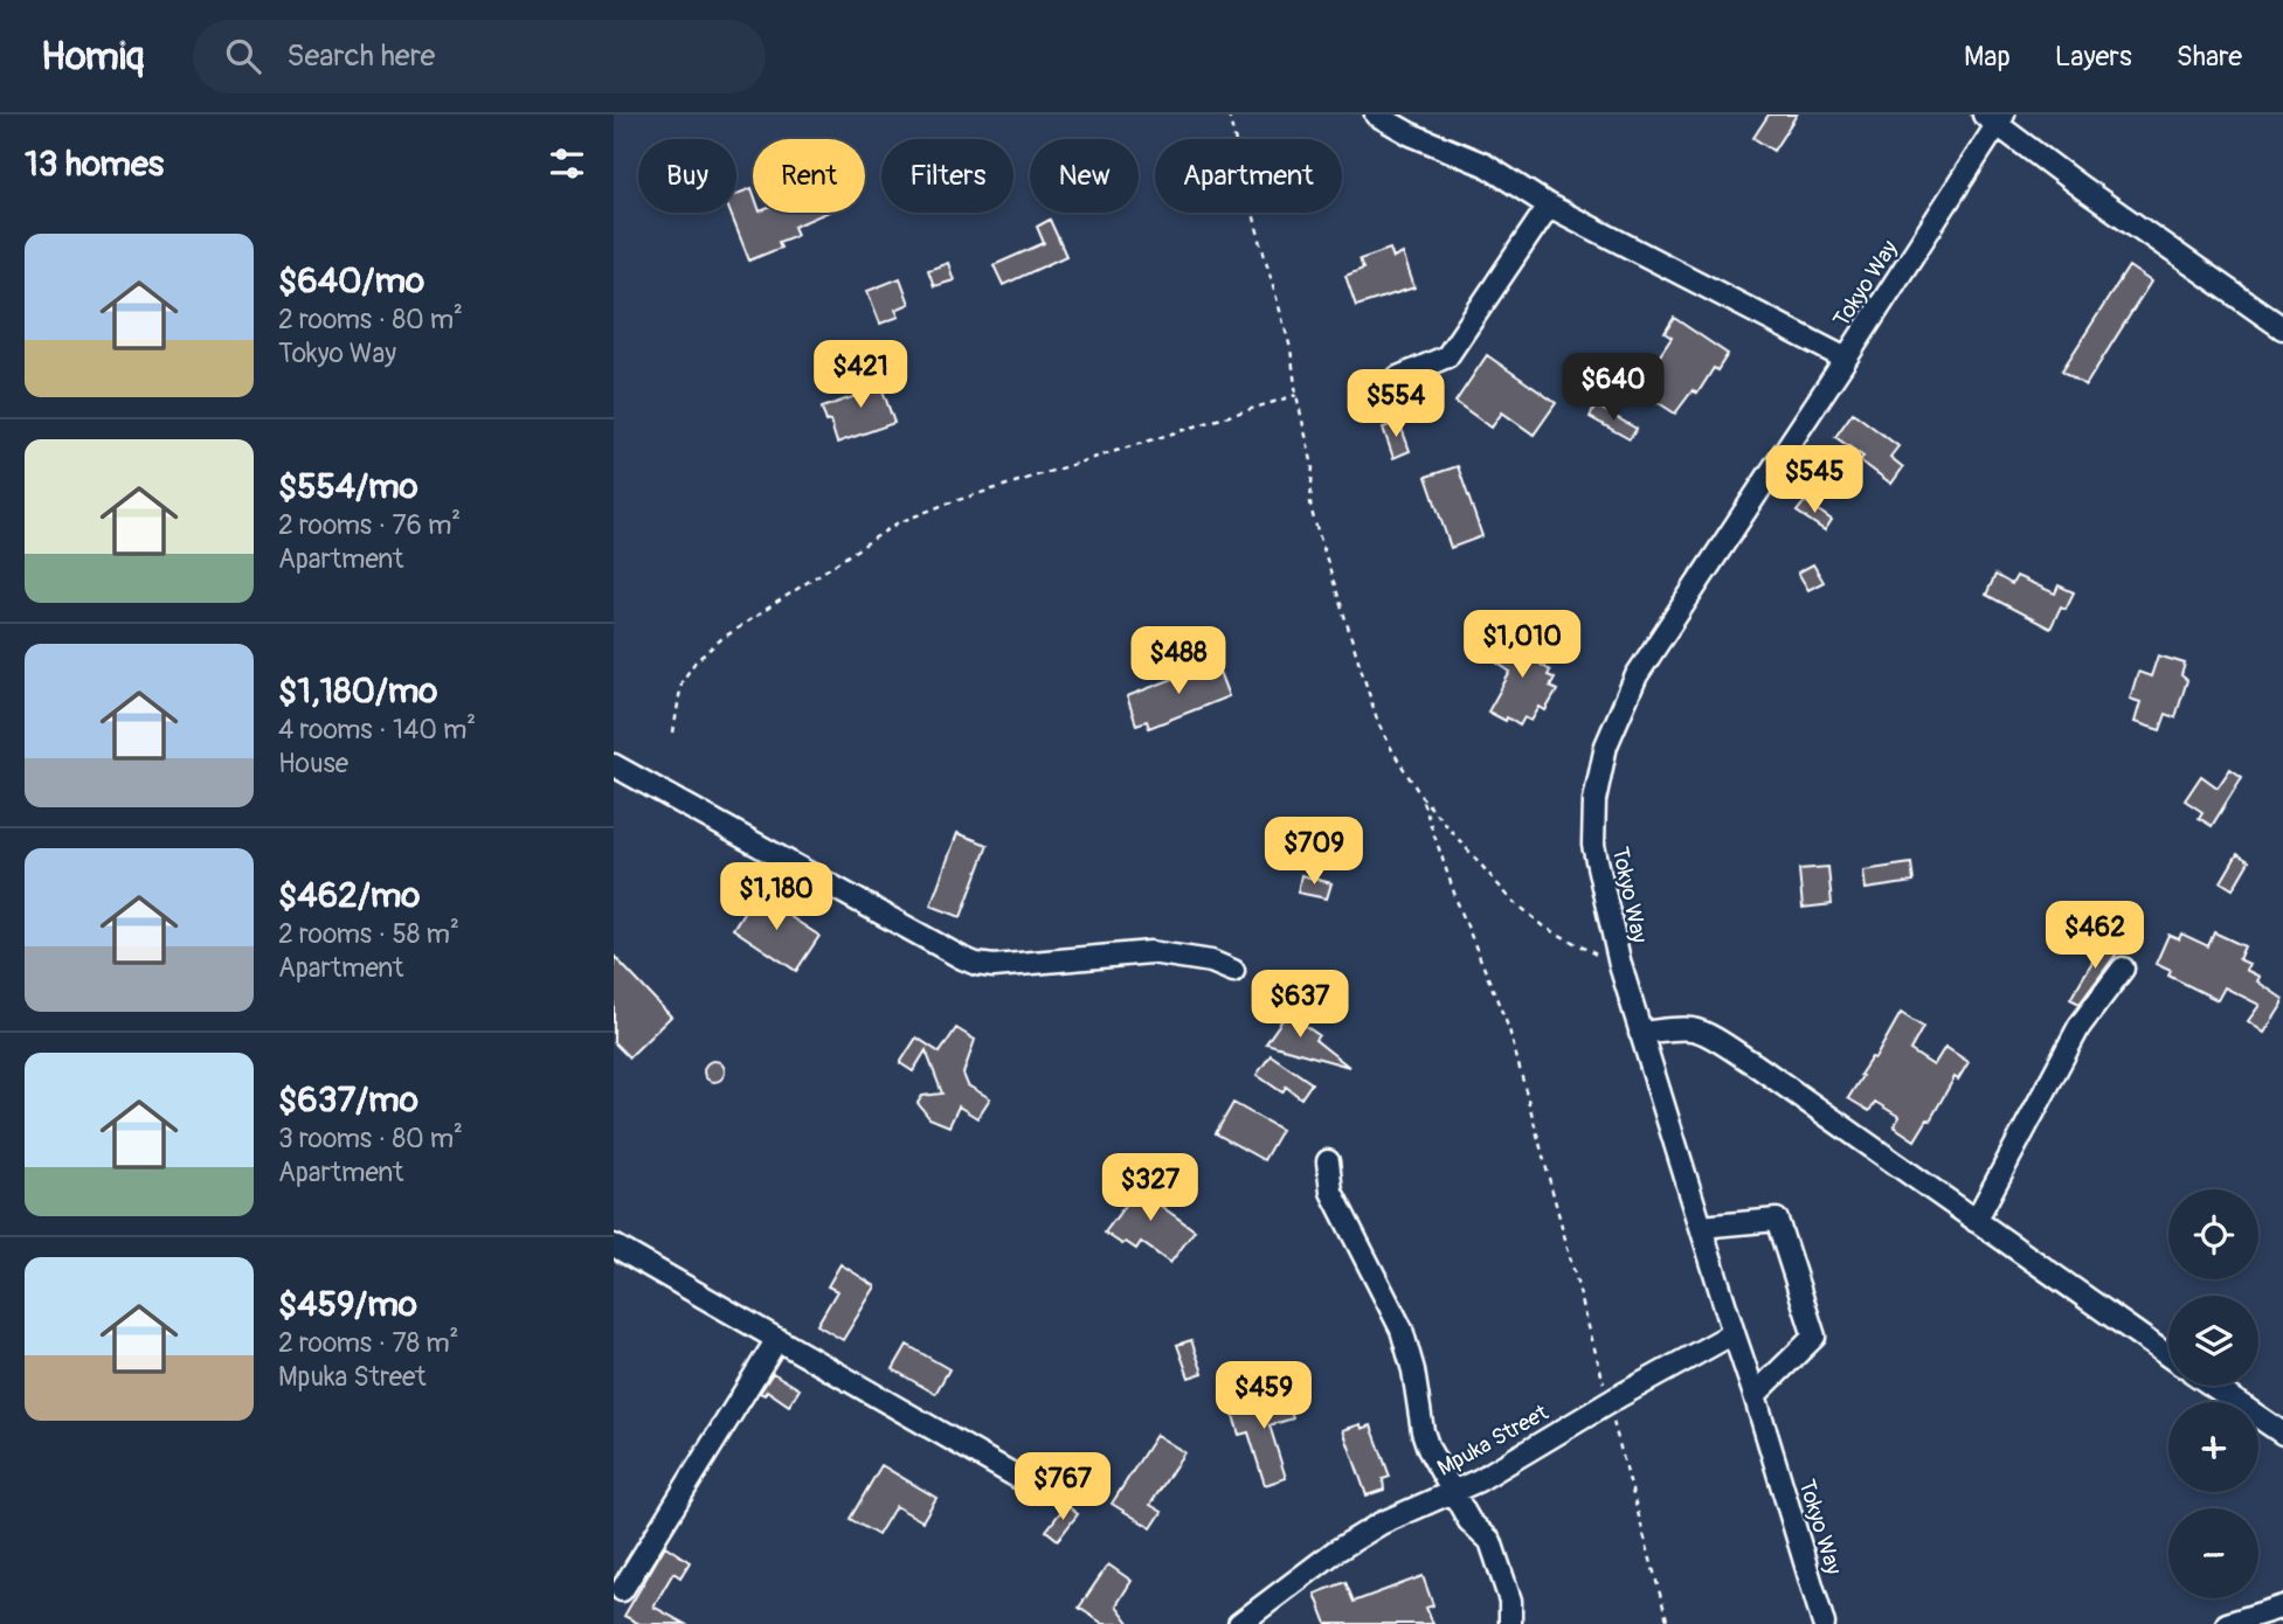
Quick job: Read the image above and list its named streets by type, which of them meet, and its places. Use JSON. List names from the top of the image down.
{
  "streets": {
    "street": ["Tokyo Way", "Mpuka Street"]
  },
  "crossings": [
    ["Tokyo Way", "Mpuka Street"]
  ],
  "page": {
    "header": "Homiq",
    "search": "Search here",
    "nav": ["Map", "Layers", "Share"],
    "heading": "13 homes",
    "chip": [
      "Buy",
      "Rent",
      "Filters",
      "New",
      "Apartment"
    ],
    "list": [
      {
        "name": "$640/mo",
        "note": "2 rooms · 80 m² · Tokyo Way"
      },
      {
        "name": "$554/mo",
        "note": "2 rooms · 76 m² · Apartment"
      },
      {
        "name": "$1,180/mo",
        "note": "4 rooms · 140 m² · House"
      },
      {
        "name": "$462/mo",
        "note": "2 rooms · 58 m² · Apartment"
      },
      {
        "name": "$637/mo",
        "note": "3 rooms · 80 m² · Apartment"
      },
      {
        "name": "$459/mo",
        "note": "2 rooms · 78 m² · Mpuka Street"
      }
    ],
    "price": [
      "$421",
      "$640",
      "$554",
      "$545",
      "$1,010",
      "$488",
      "$709",
      "$1,180",
      "$462",
      "$637",
      "$327",
      "$459",
      "$767"
    ],
    "map_buttons": ["+", "−"]
  }
}
